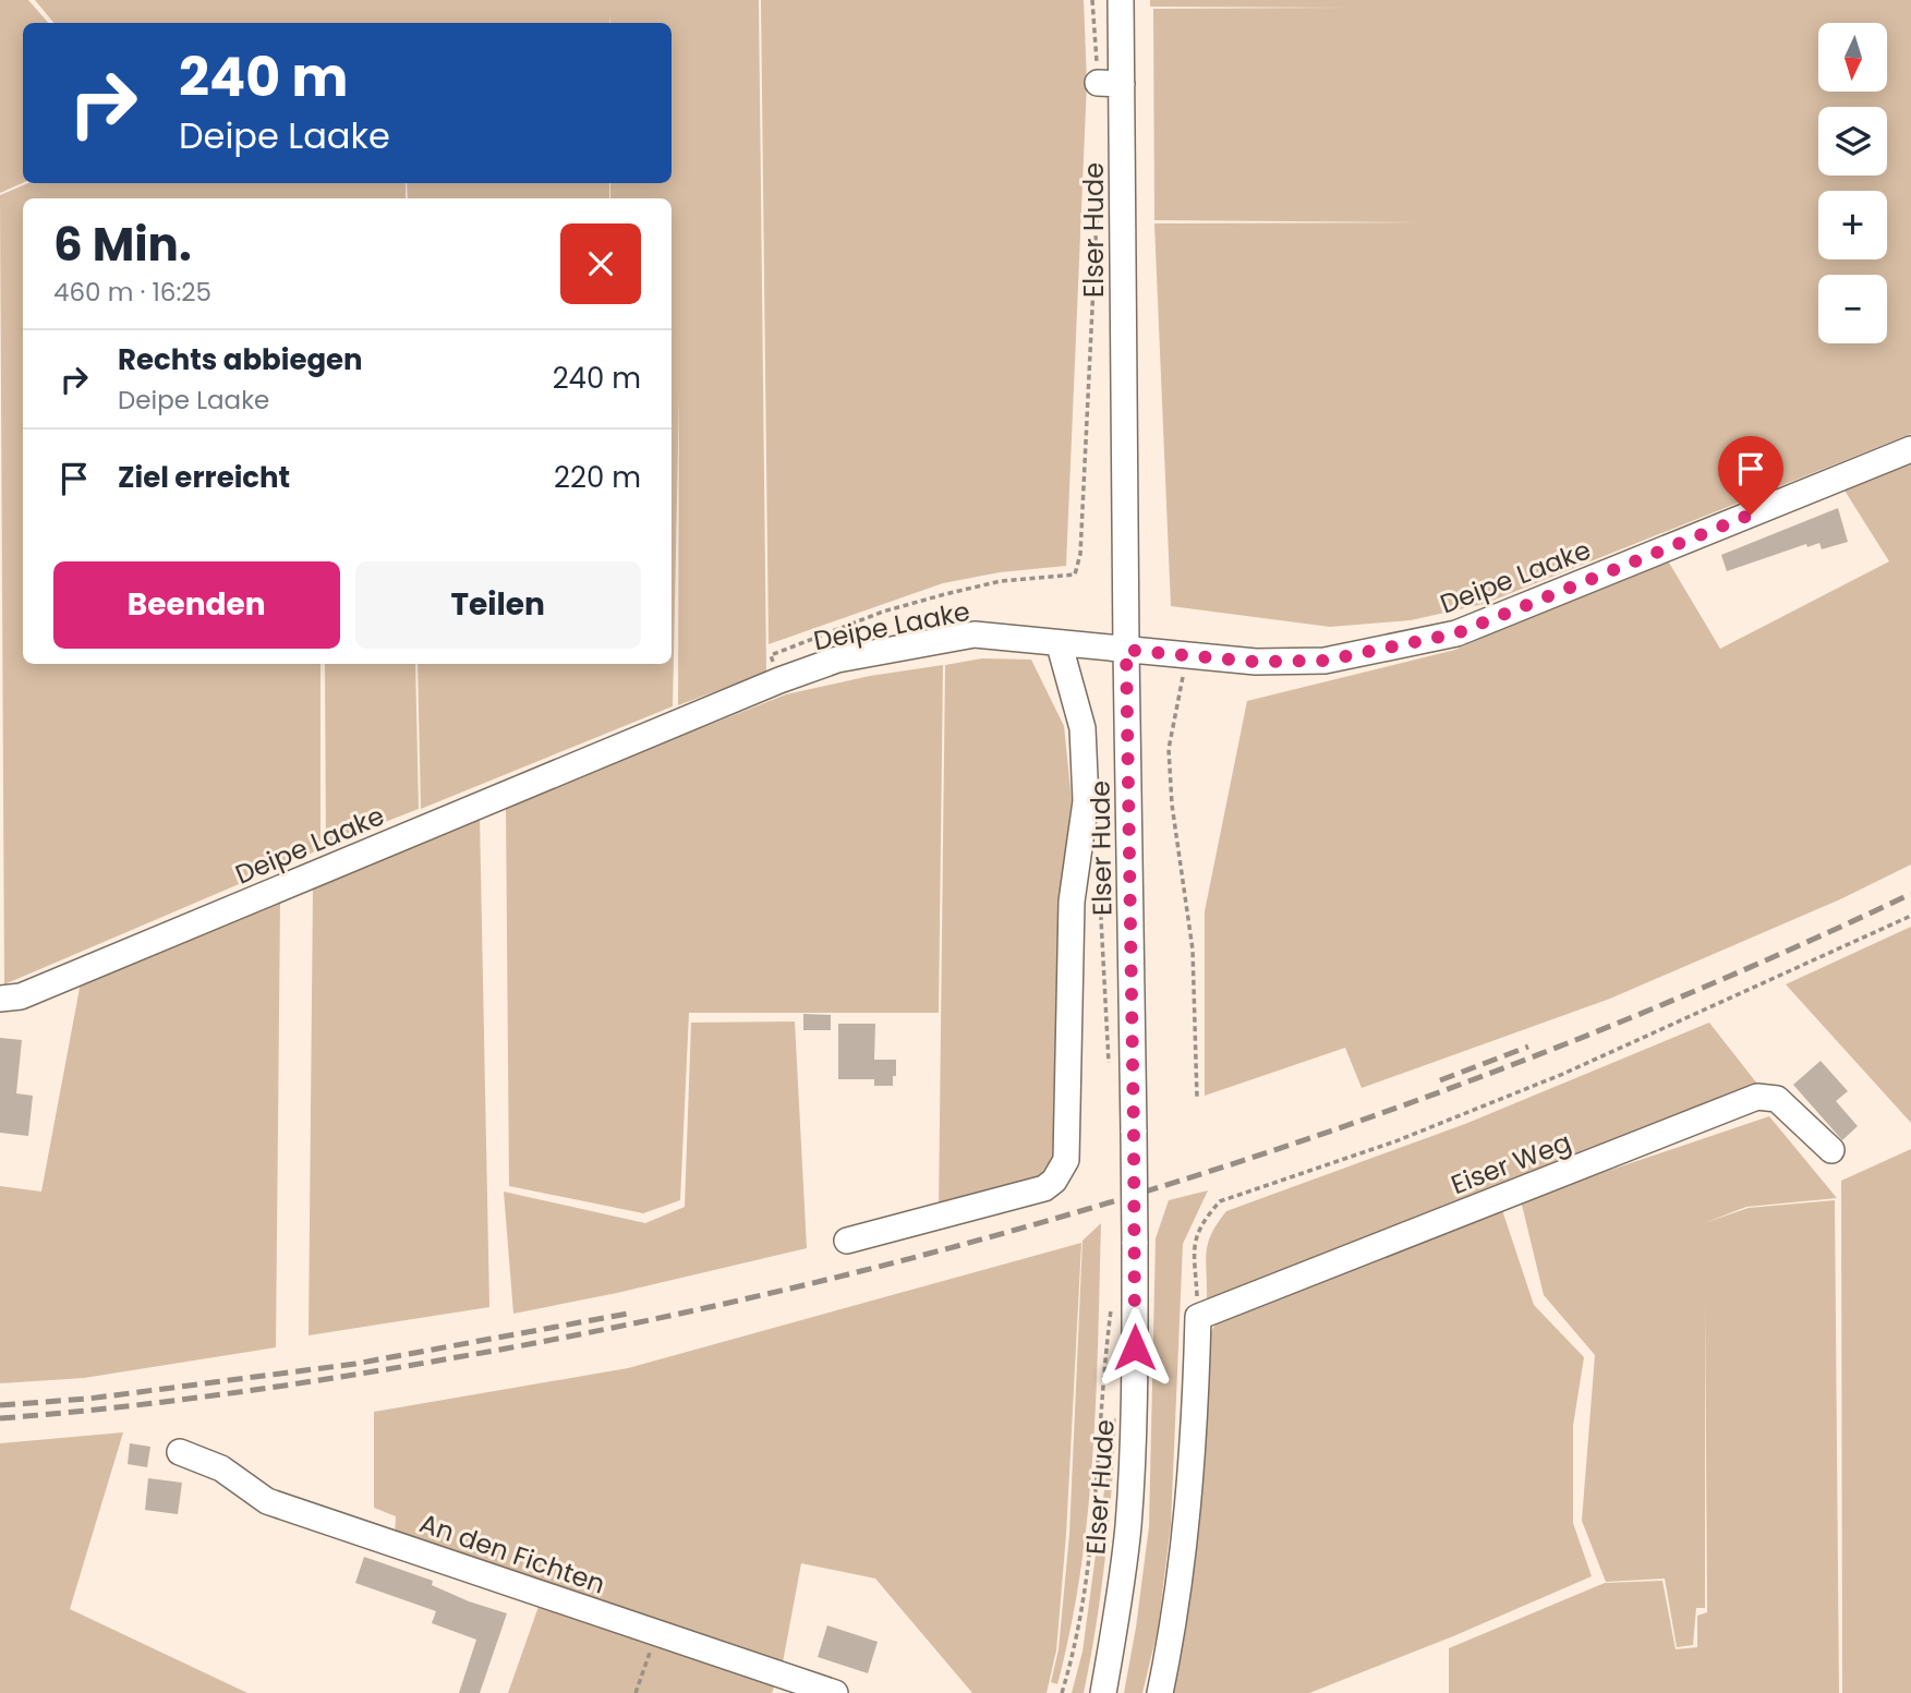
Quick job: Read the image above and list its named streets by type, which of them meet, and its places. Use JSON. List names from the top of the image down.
{
  "streets": {
    "street": [
      "Elser Hude",
      "Deipe Laake",
      "Eiser Weg",
      "An den Fichten"
    ]
  },
  "crossings": [
    ["Elser Hude", "Deipe Laake"]
  ],
  "north": "bottom",
  "page": {
    "map_buttons": ["+", "−"],
    "turn": ["240 m", "Deipe Laake"],
    "heading": ["6 Min.", "460 m · 16:25"],
    "list": [
      {
        "name": "Rechts abbiegen",
        "note": "Deipe Laake",
        "value": "240 m"
      },
      {
        "name": "Ziel erreicht",
        "value": "220 m"
      }
    ],
    "buttons": ["Beenden", "Teilen"]
  }
}
